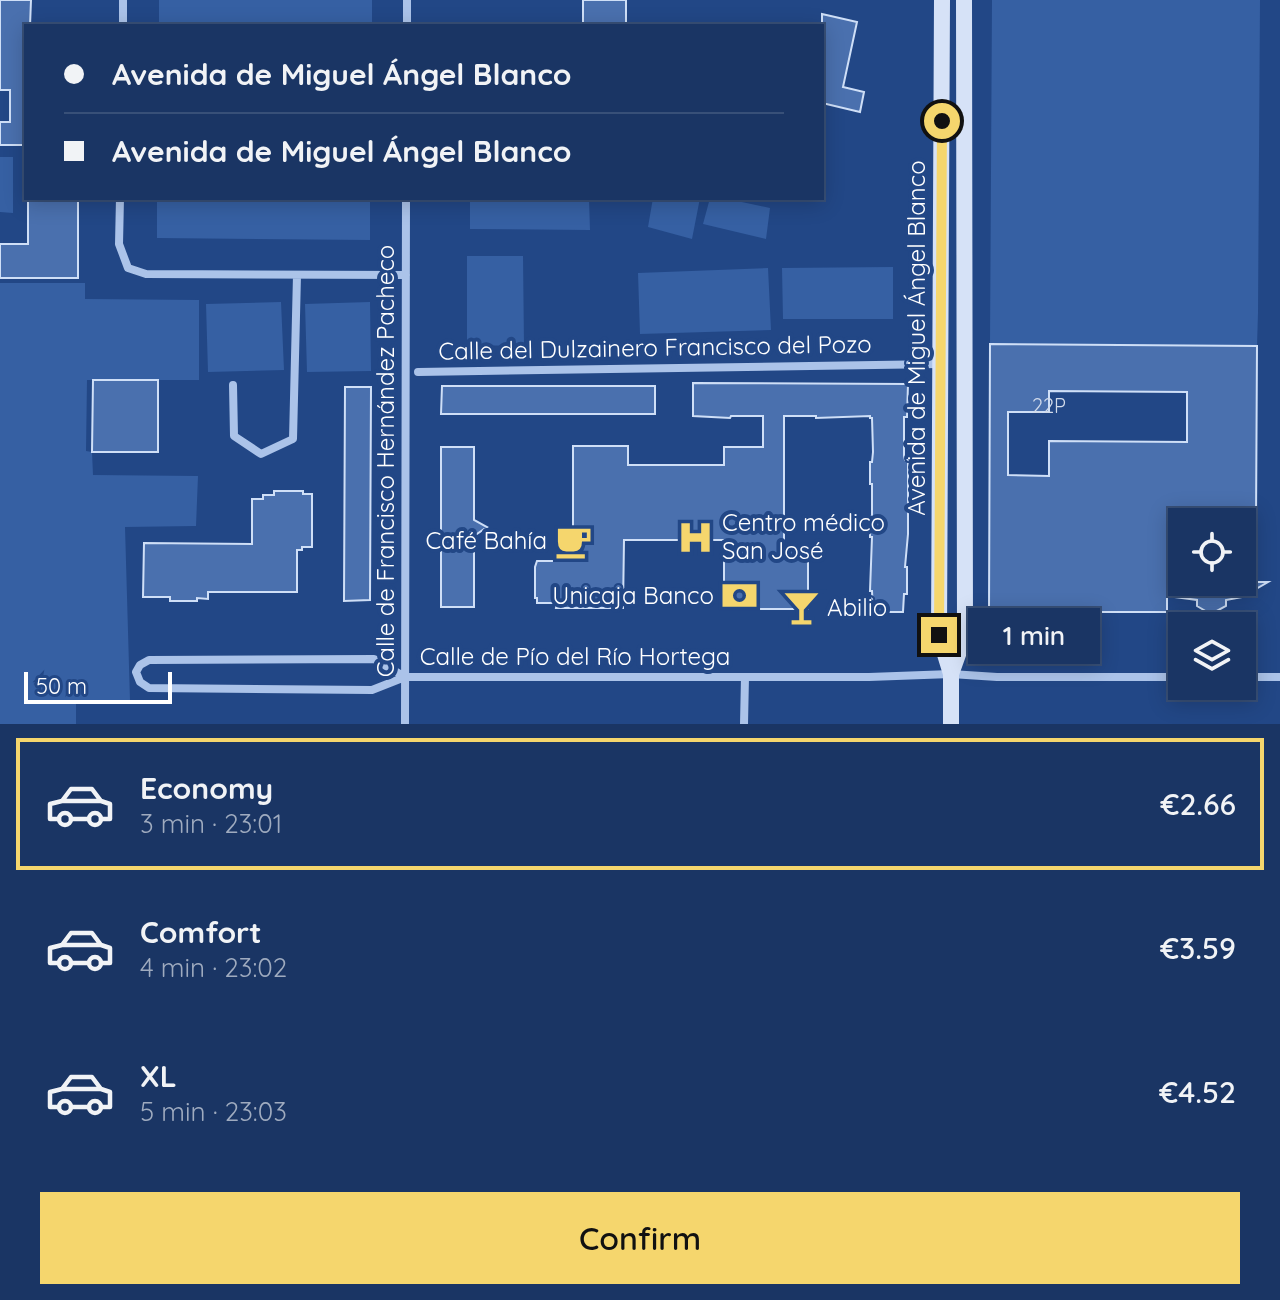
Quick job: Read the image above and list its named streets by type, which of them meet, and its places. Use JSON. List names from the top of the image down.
{
  "streets": {
    "street": [
      "Avenida de Miguel Ángel Blanco",
      "Calle del Dulzainero Francisco del Pozo",
      "Calle de Francisco Hernández Pacheco",
      "Calle de Pío del Río Hortega"
    ]
  },
  "crossings": [
    ["Avenida de Miguel Ángel Blanco", "Calle del Dulzainero Francisco del Pozo"],
    ["Avenida de Miguel Ángel Blanco", "Calle de Pío del Río Hortega"],
    ["Calle de Francisco Hernández Pacheco", "Calle de Pío del Río Hortega"]
  ],
  "places": {
    "hospital": ["Centro médico San José"],
    "cafe": ["Café Bahía"],
    "bank": ["Unicaja Banco"],
    "bar": ["Abilio"]
  },
  "house_numbers": ["22P"],
  "scale_bar": "50 m",
  "page": {
    "banner": ["Avenida de Miguel Ángel Blanco", "Avenida de Miguel Ángel Blanco"],
    "bubble": "1 min",
    "scale": "50 m",
    "list": [
      {
        "name": "Economy",
        "note": "3 min · 23:01",
        "value": "€2.66"
      },
      {
        "name": "Comfort",
        "note": "4 min · 23:02",
        "value": "€3.59"
      },
      {
        "name": "XL",
        "note": "5 min · 23:03",
        "value": "€4.52"
      }
    ],
    "buttons": "Confirm"
  }
}
